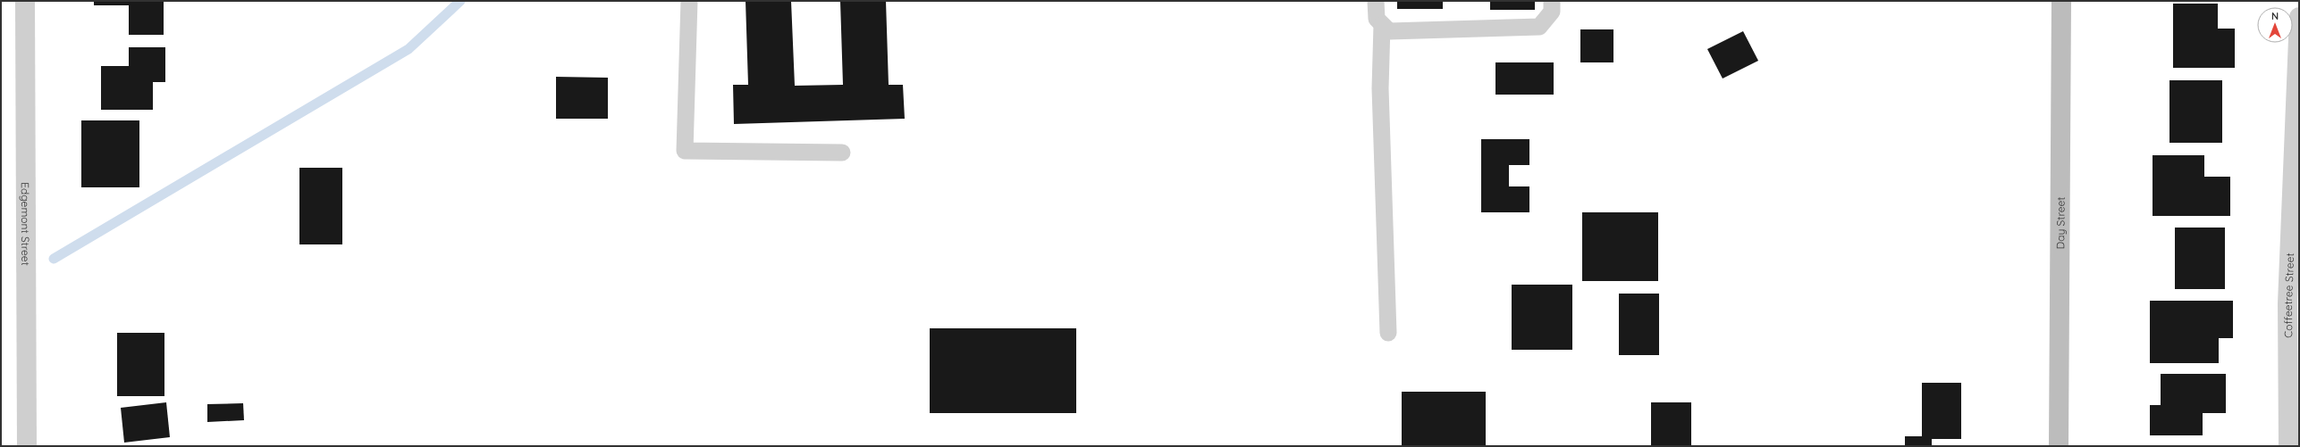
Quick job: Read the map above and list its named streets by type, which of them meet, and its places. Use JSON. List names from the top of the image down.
{
  "streets": {
    "main road": ["Day Street"],
    "street": ["Edgemont Street", "Coffeetree Street"]
  },
  "north": "top"
}
